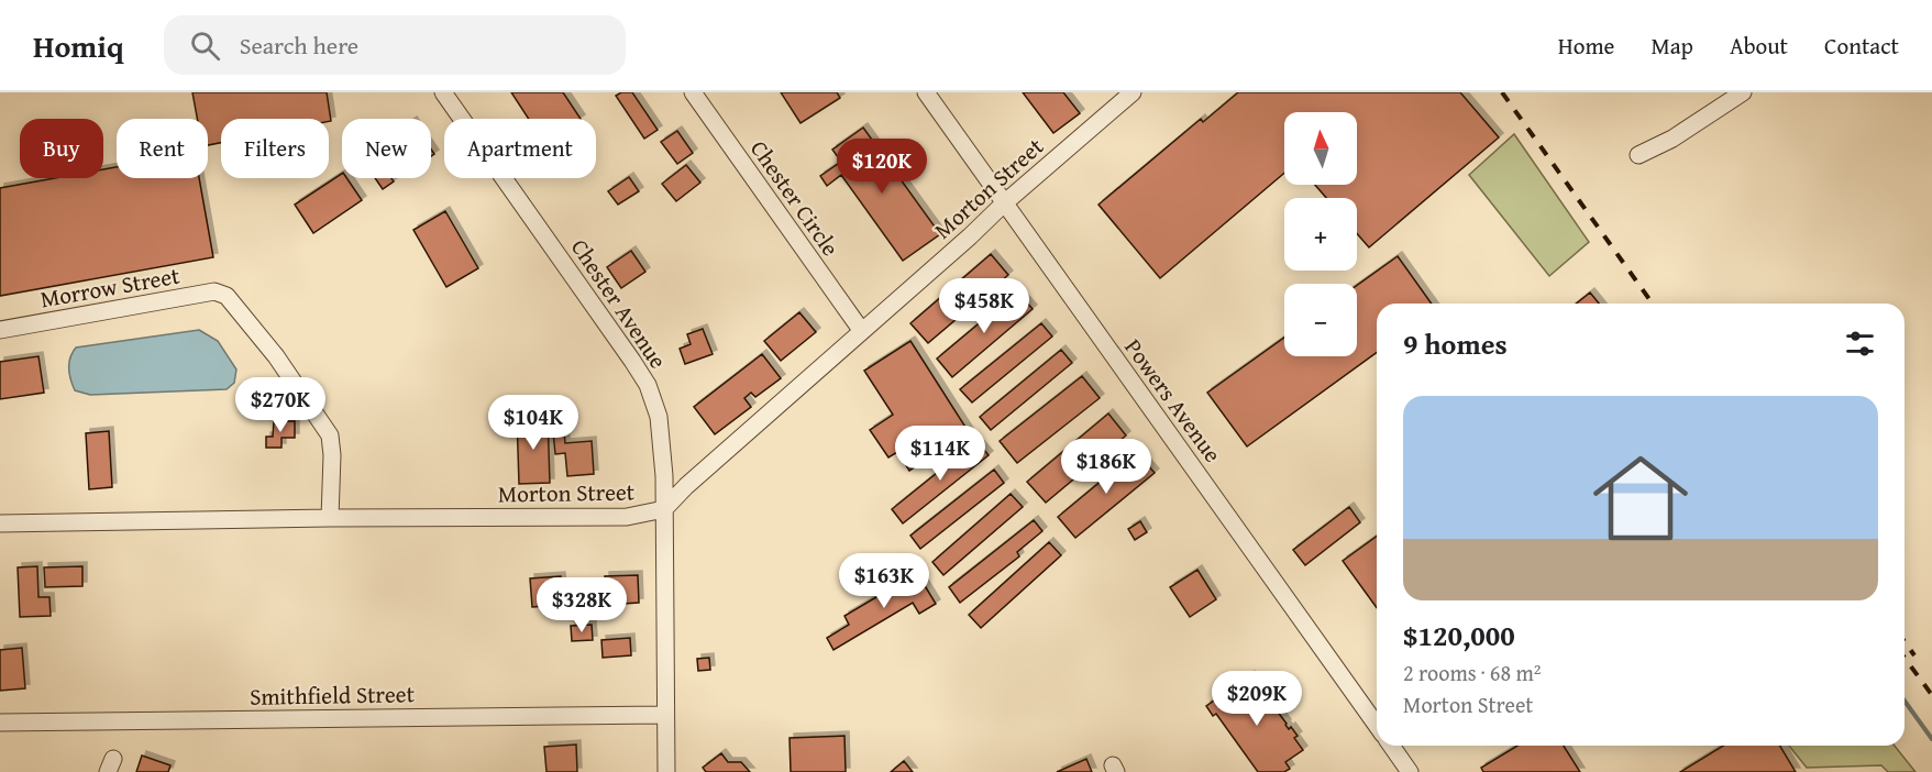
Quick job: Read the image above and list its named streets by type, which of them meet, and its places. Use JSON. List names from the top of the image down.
{
  "streets": {
    "street": [
      "Morton Street",
      "Chester Circle",
      "Morrow Street",
      "Chester Avenue",
      "Powers Avenue",
      "Smithfield Street"
    ]
  },
  "crossings": [
    ["Morton Street", "Chester Circle"],
    ["Morton Street", "Morrow Street"],
    ["Morton Street", "Chester Avenue"],
    ["Morton Street", "Powers Avenue"],
    ["Chester Avenue", "Smithfield Street"]
  ],
  "north": "top",
  "page": {
    "header": "Homiq",
    "search": "Search here",
    "nav": [
      "Home",
      "Map",
      "About",
      "Contact"
    ],
    "map_buttons": ["+", "−"],
    "chip": [
      "Buy",
      "Rent",
      "Filters",
      "New",
      "Apartment"
    ],
    "price": [
      "$120K",
      "$458K",
      "$270K",
      "$104K",
      "$114K",
      "$186K",
      "$163K",
      "$328K",
      "$209K"
    ],
    "heading": "9 homes",
    "list": [
      {
        "name": "$120,000",
        "note": "2 rooms · 68 m² · Morton Street"
      }
    ]
  }
}
